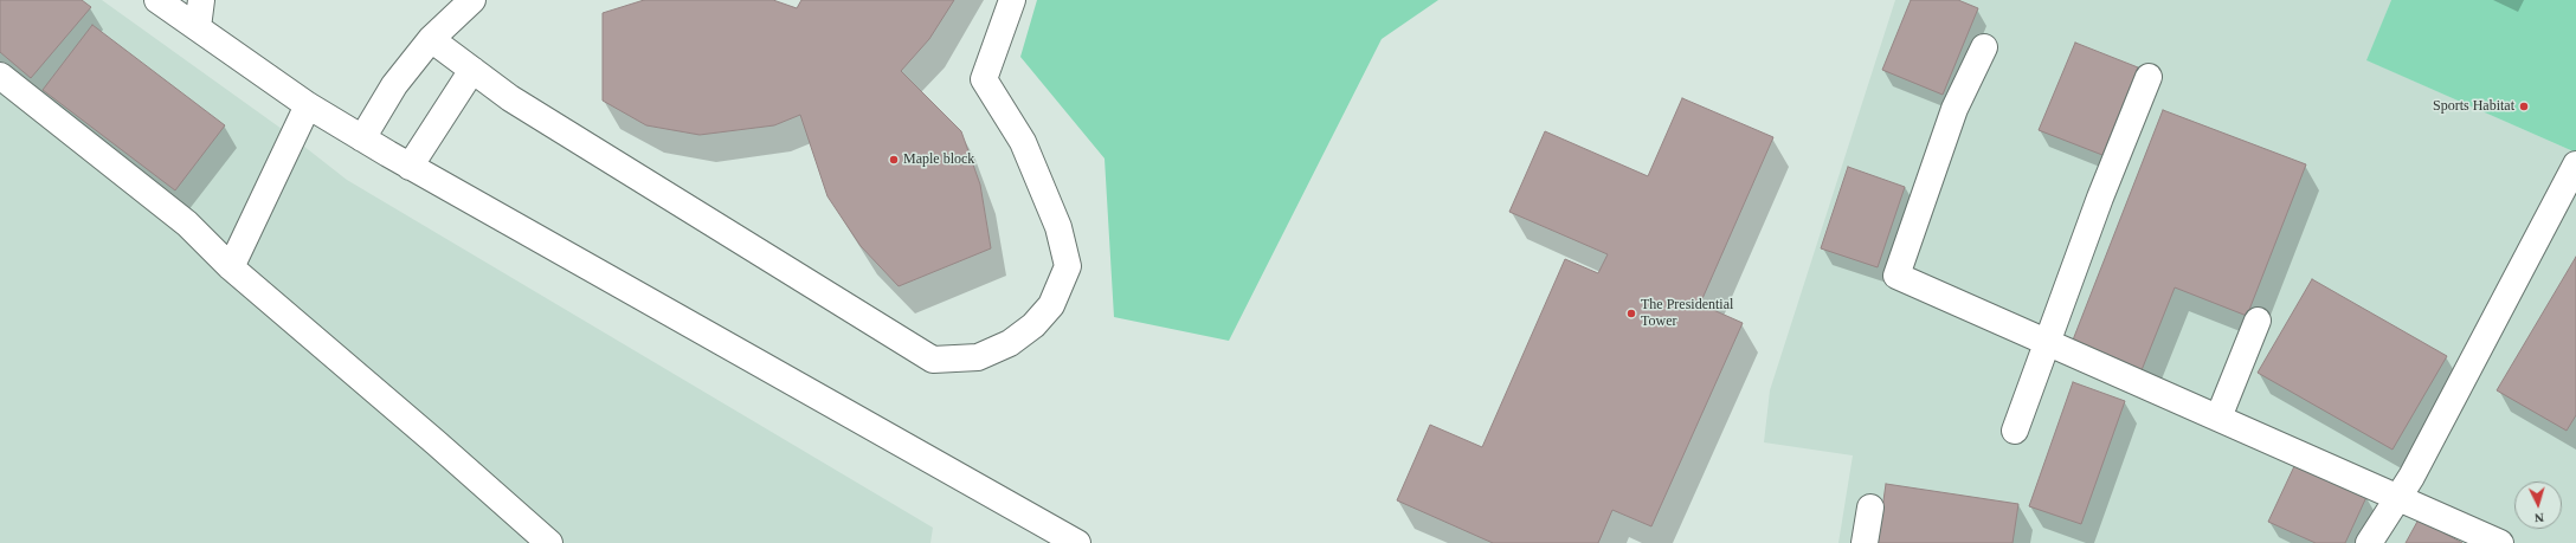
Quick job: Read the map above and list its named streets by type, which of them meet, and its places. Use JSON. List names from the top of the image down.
{
  "places": ["Sports Habitat", "Maple block", "The Presidential Tower"],
  "north": "bottom"
}
